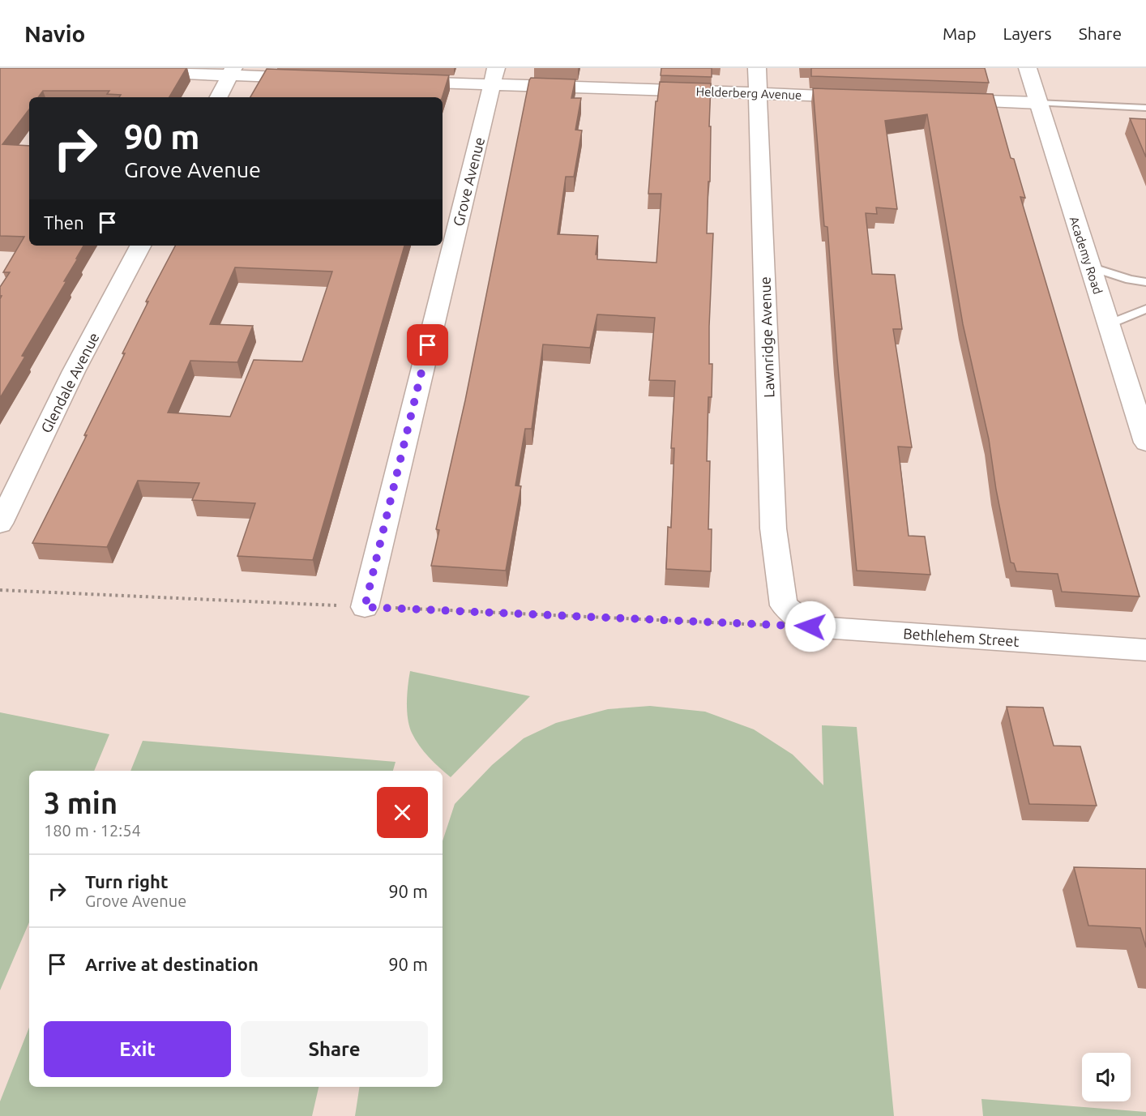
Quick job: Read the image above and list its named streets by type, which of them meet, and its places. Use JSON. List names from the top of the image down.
{
  "streets": {
    "street": [
      "Helderberg Avenue",
      "Grove Avenue",
      "Academy Road",
      "Lawnridge Avenue",
      "Glendale Avenue",
      "Bethlehem Street"
    ]
  },
  "crossings": [
    ["Helderberg Avenue", "Grove Avenue"],
    ["Helderberg Avenue", "Lawnridge Avenue"],
    ["Lawnridge Avenue", "Bethlehem Street"]
  ],
  "page": {
    "header": "Navio",
    "nav": ["Map", "Layers", "Share"],
    "turn": ["90 m", "Grove Avenue"],
    "then": "Then",
    "heading": ["3 min", "180 m · 12:54"],
    "list": [
      {
        "name": "Turn right",
        "note": "Grove Avenue",
        "value": "90 m"
      },
      {
        "name": "Arrive at destination",
        "value": "90 m"
      }
    ],
    "buttons": ["Exit", "Share"]
  }
}
